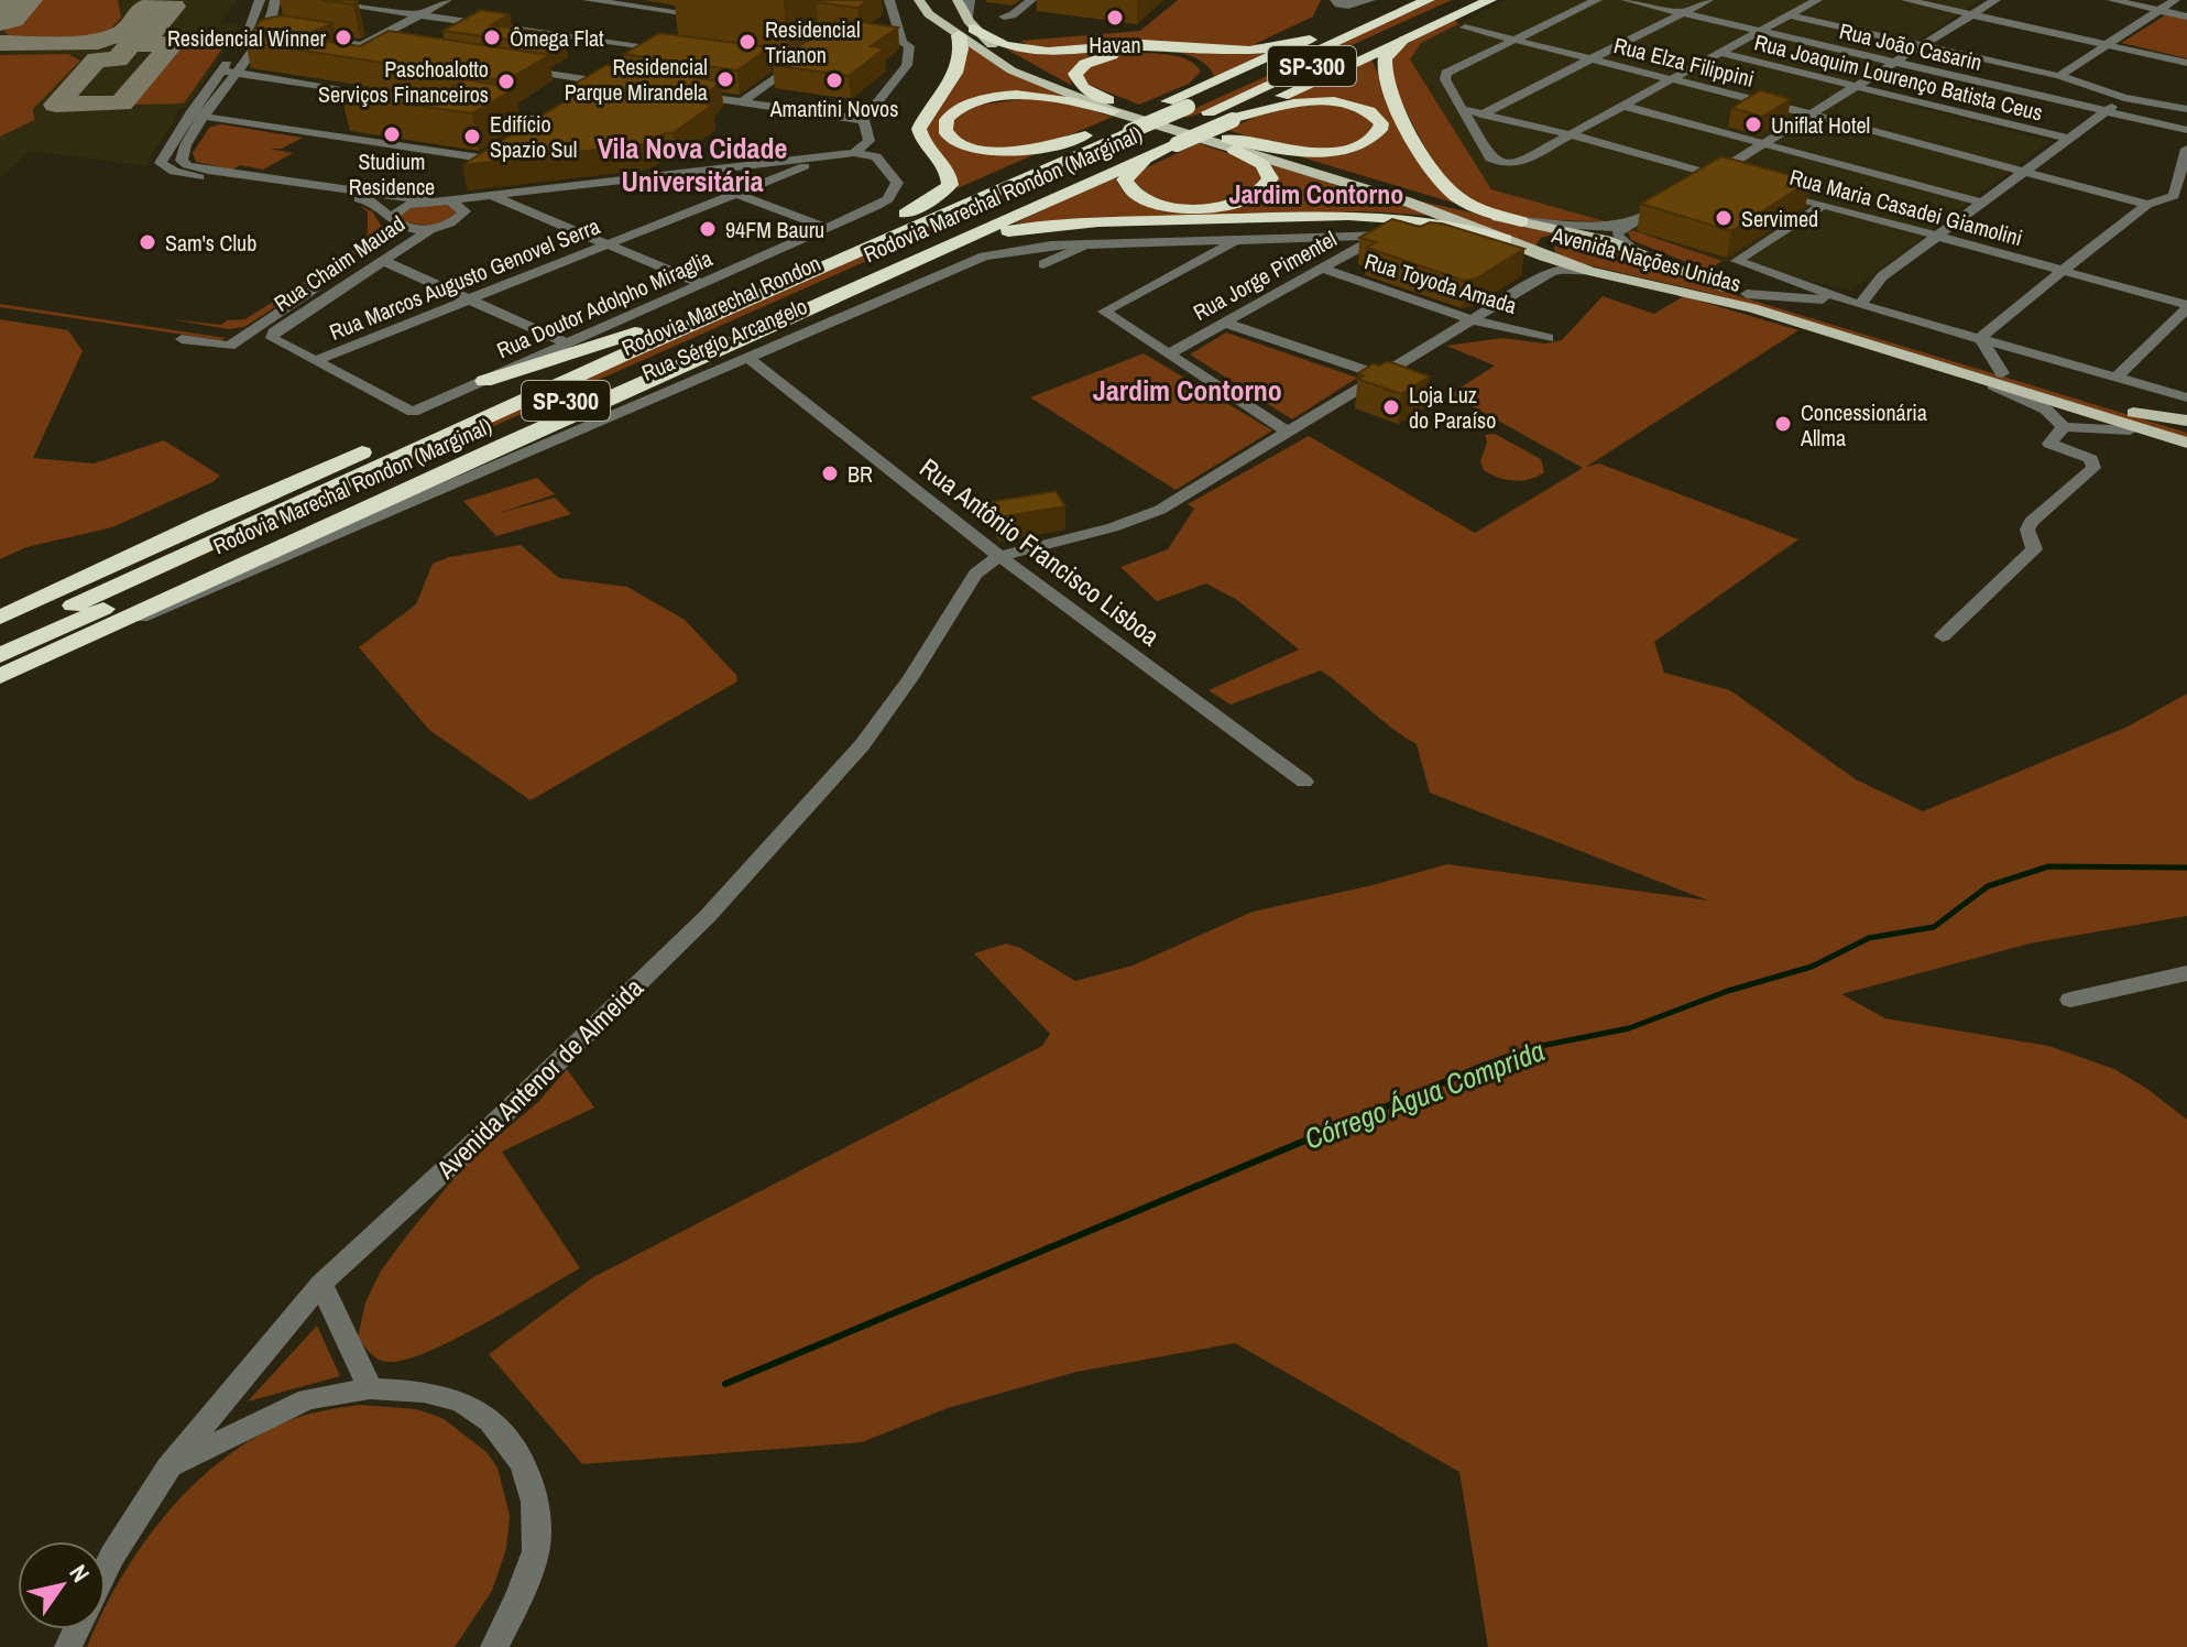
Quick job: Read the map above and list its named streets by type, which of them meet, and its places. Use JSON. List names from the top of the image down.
{
  "streets": {
    "highway": [
      "SP-300",
      "Rodovia Marechal Rondon (Marginal)",
      "Rodovia Marechal Rondon",
      "Rua Sérgio Arcangelo"
    ],
    "main road": ["Avenida Nações Unidas"],
    "street": [
      "Rua João Casarin",
      "Rua Elza Filippini",
      "Rua Joaquim Lourenço Batista Ceus",
      "Rua Maria Casadei Giamolini",
      "Rua Chaim Mauad",
      "Rua Jorge Pimentel",
      "Rua Marcos Augusto Genovel Serra",
      "Rua Toyoda Amada",
      "Rua Doutor Adolpho Miraglia",
      "Rua Antônio Francisco Lisboa",
      "Avenida Antenor de Almeida"
    ]
  },
  "crossings": [
    ["Rodovia Marechal Rondon (Marginal)", "Avenida Nações Unidas"],
    ["Rodovia Marechal Rondon (Marginal)", "Rodovia Marechal Rondon"],
    ["Rodovia Marechal Rondon (Marginal)", "Rua Sérgio Arcangelo"],
    ["Rua Chaim Mauad", "Rua Marcos Augusto Genovel Serra"],
    ["Rua Chaim Mauad", "Rua Doutor Adolpho Miraglia"],
    ["Rua Jorge Pimentel", "Rua Toyoda Amada"],
    ["Rua Jorge Pimentel", "Rua Sérgio Arcangelo"],
    ["Rua Marcos Augusto Genovel Serra", "Rua Doutor Adolpho Miraglia"],
    ["Rua Sérgio Arcangelo", "Rua Antônio Francisco Lisboa"],
    ["Rua Antônio Francisco Lisboa", "Avenida Antenor de Almeida"]
  ],
  "districts": ["Vila Nova Cidade Universitária", "Jardim Contorno", "Jardim Contorno"],
  "water": ["Córrego Água Comprida"],
  "places": [
    "Havan",
    "Residencial Winner",
    "Ômega Flat",
    "Residencial Trianon",
    "Residencial Parque Mirandela",
    "Amantini Novos",
    "Paschoalotto Serviços Financeiros",
    "Uniflat Hotel",
    "Studium Residence",
    "Edifício Spazio Sul",
    "Servimed",
    "94FM Bauru",
    "Sam's Club",
    "Loja Luz do Paraíso",
    "Concessionária Allma",
    "BR"
  ],
  "north": "top right"
}
